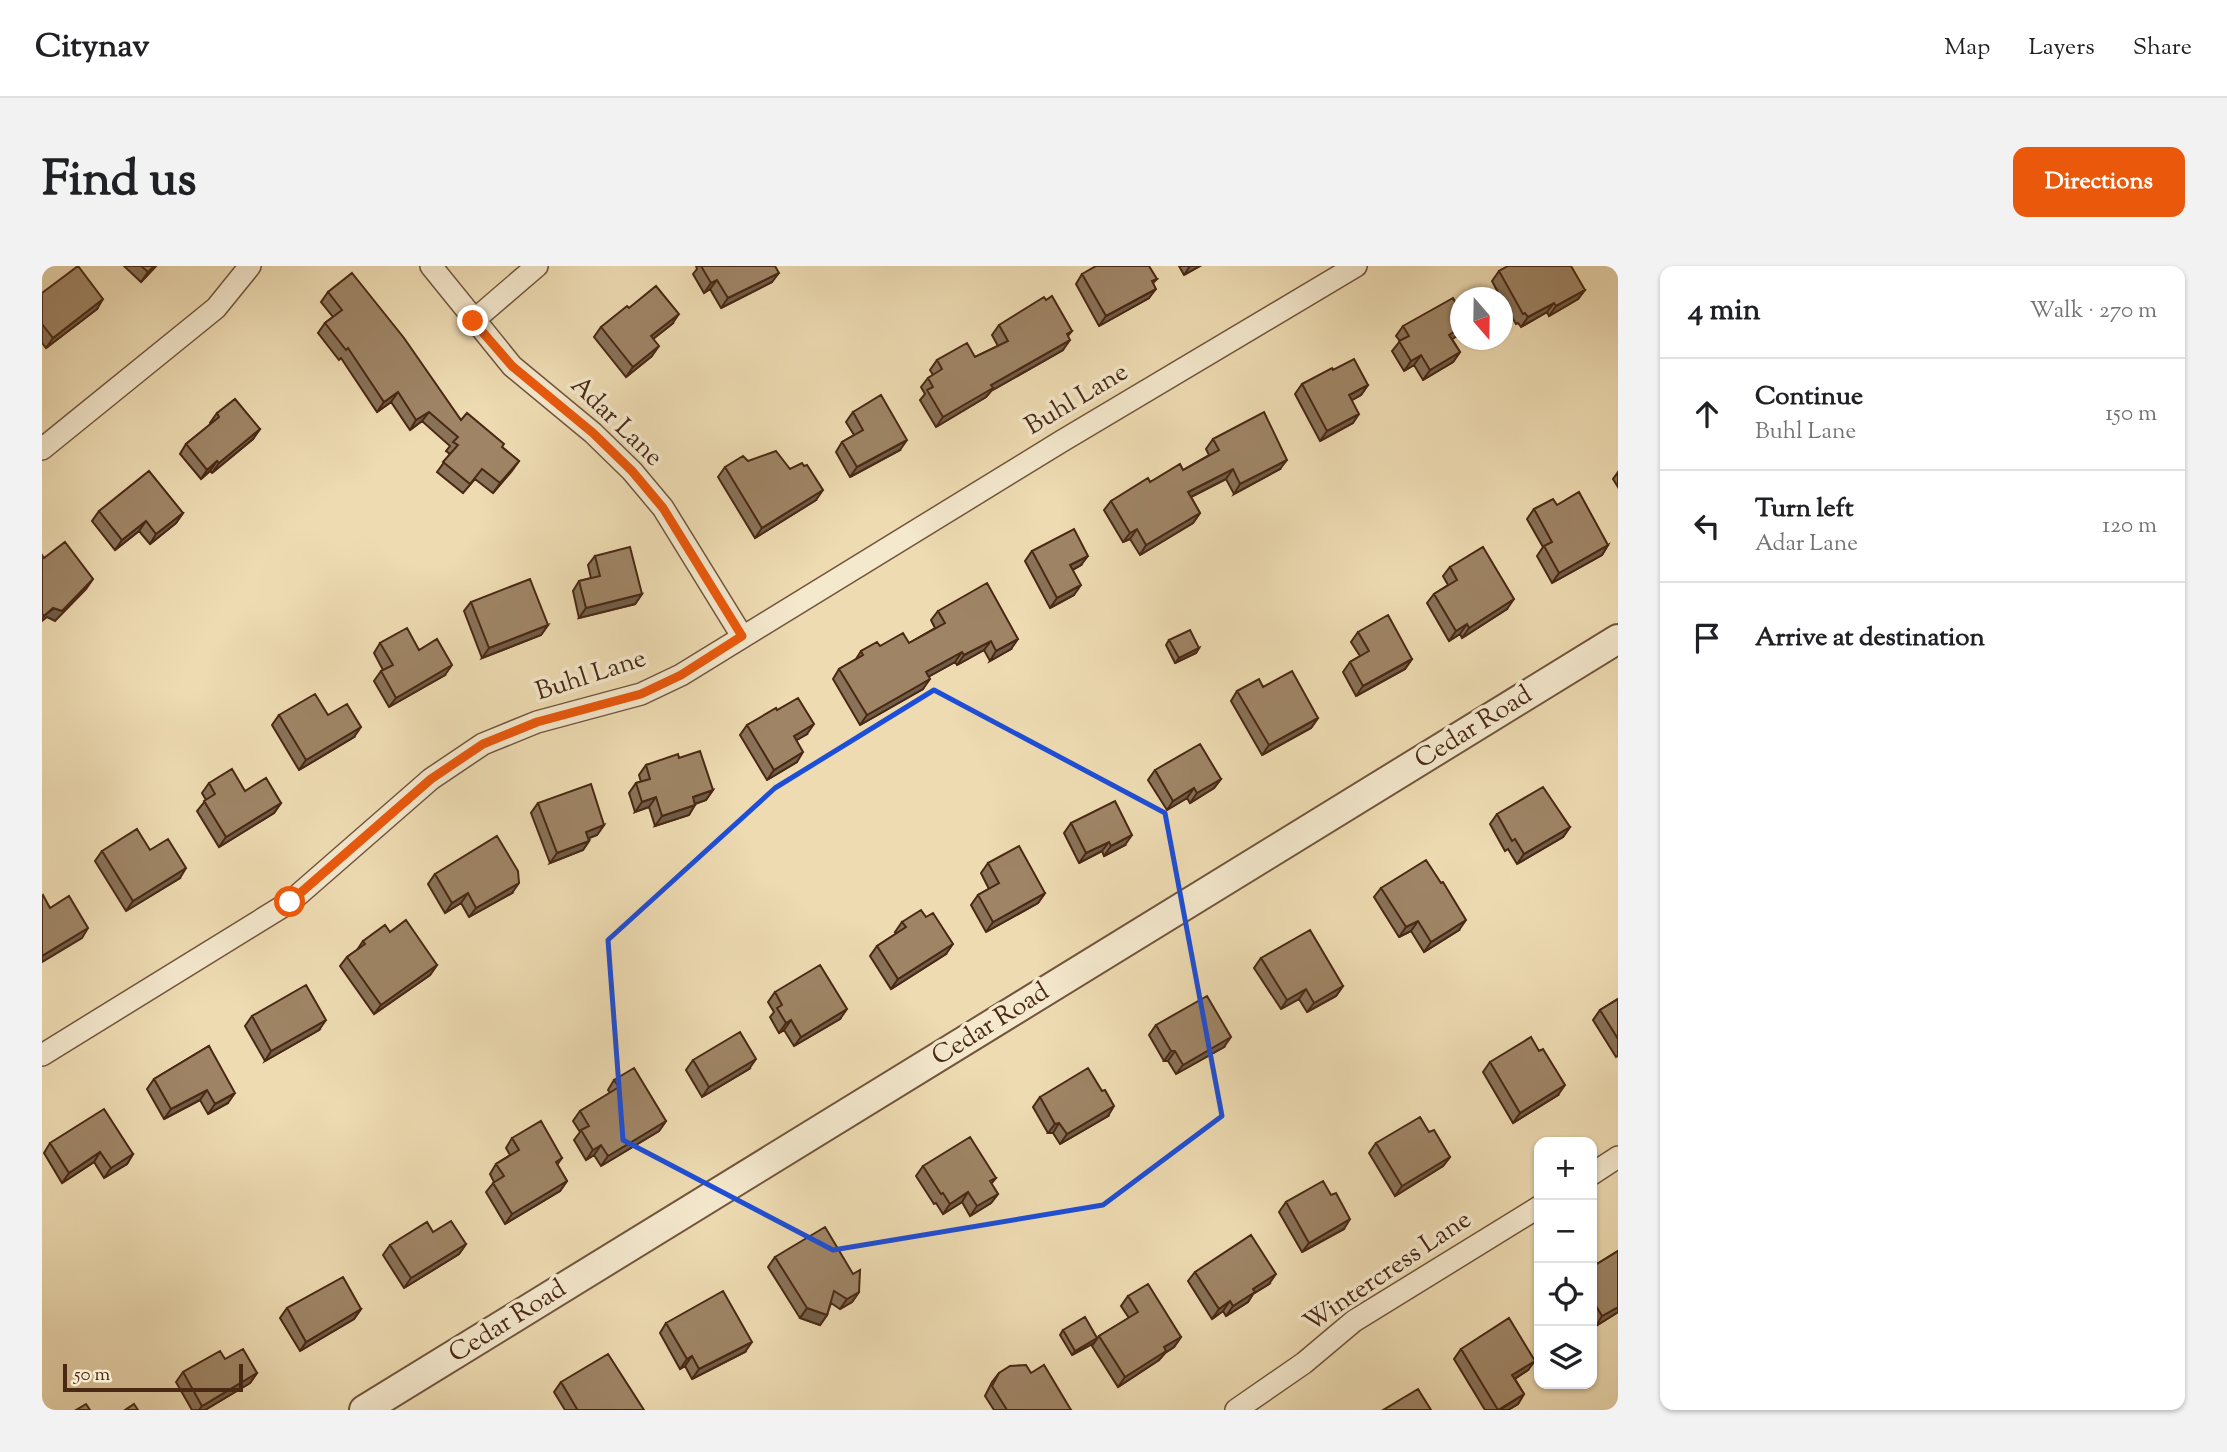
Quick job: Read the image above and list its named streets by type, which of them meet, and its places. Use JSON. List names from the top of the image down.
{
  "streets": {
    "street": [
      "Buhl Lane",
      "Adar Lane",
      "Cedar Road",
      "Wintercress Lane"
    ]
  },
  "crossings": [
    ["Buhl Lane", "Adar Lane"]
  ],
  "scale_bar": "50 m",
  "north": "bottom",
  "page": {
    "header": "Citynav",
    "nav": ["Map", "Layers", "Share"],
    "title": "Find us",
    "buttons": "Directions",
    "heading": ["4 min", "Walk · 270 m"],
    "list": [
      ["Continue", "Buhl Lane", "150 m"],
      ["Turn left", "Adar Lane", "120 m"],
      "Arrive at destination"
    ],
    "map_buttons": ["+", "−"],
    "scale": "50 m"
  }
}
